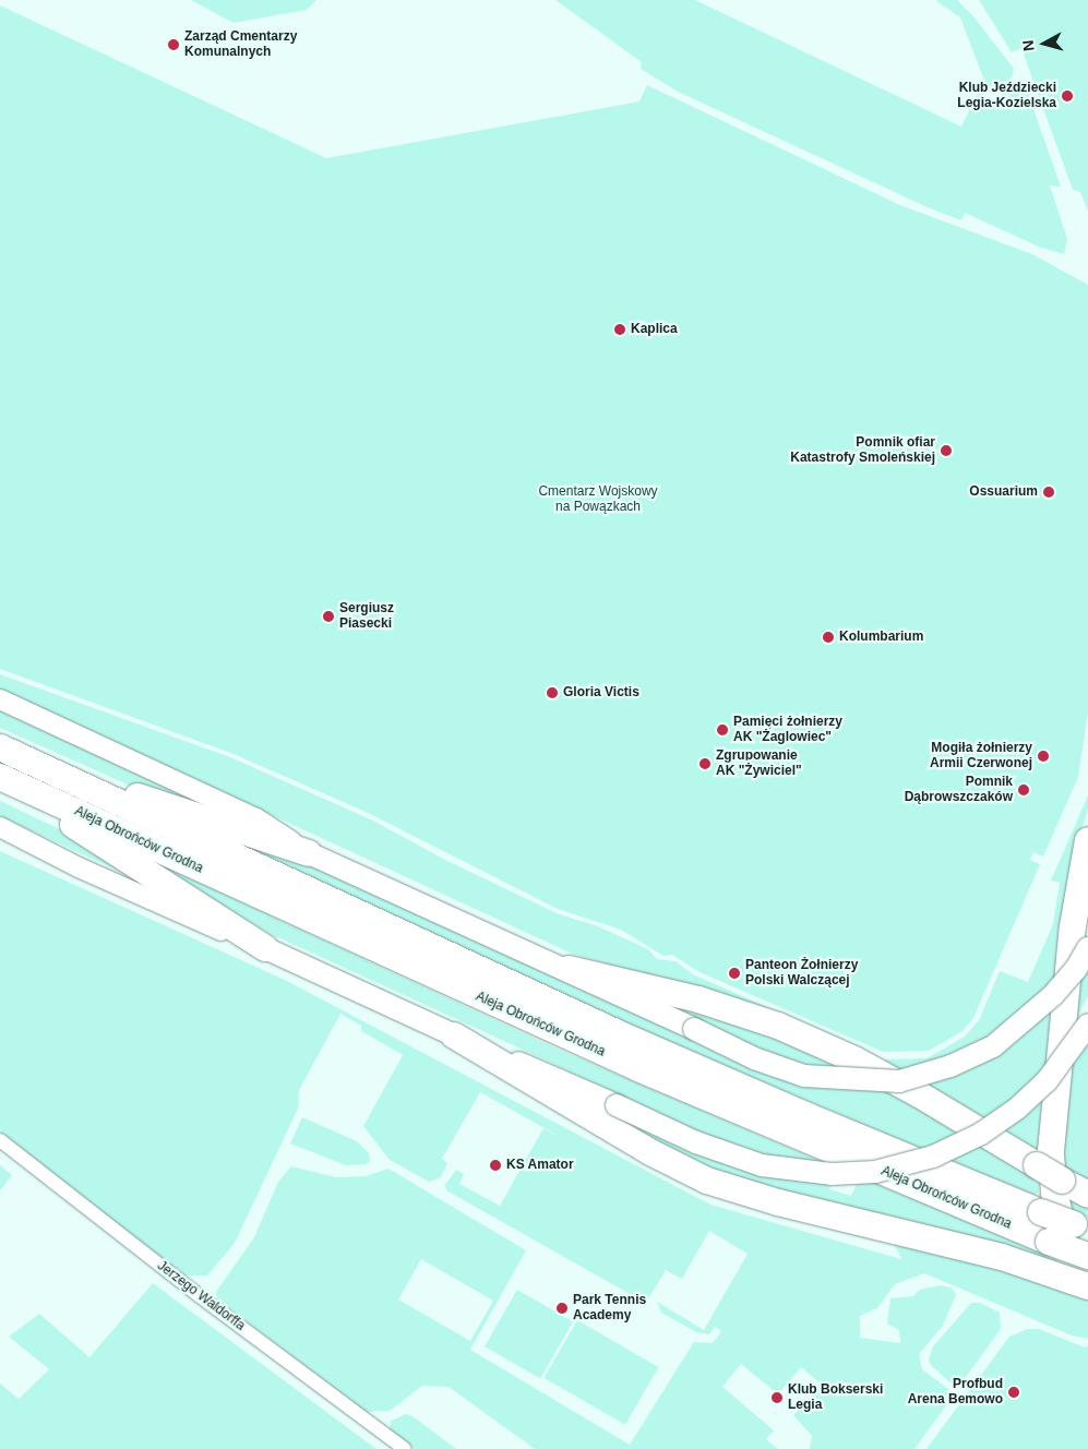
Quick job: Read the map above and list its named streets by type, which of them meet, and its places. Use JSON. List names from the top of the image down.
{
  "streets": {
    "highway": ["Aleja Obrońców Grodna"],
    "street": ["Jerzego Waldorffa"]
  },
  "parks": ["Cmentarz Wojskowy na Powązkach"],
  "places": [
    "Zarząd Cmentarzy Komunalnych",
    "Klub Jeździecki Legia-Kozielska",
    "Kaplica",
    "Pomnik ofiar Katastrofy Smoleńskiej",
    "Ossuarium",
    "Sergiusz Piasecki",
    "Kolumbarium",
    "Gloria Victis",
    "Pamięci żołnierzy AK \"Żaglowiec\"",
    "Mogiła żołnierzy Armii Czerwonej",
    "Zgrupowanie AK \"Żywiciel\"",
    "Pomnik Dąbrowszczaków",
    "Panteon Żołnierzy Polski Walczącej",
    "KS Amator",
    "Park Tennis Academy",
    "Profbud Arena Bemowo",
    "Klub Bokserski Legia"
  ],
  "north": "left"
}
